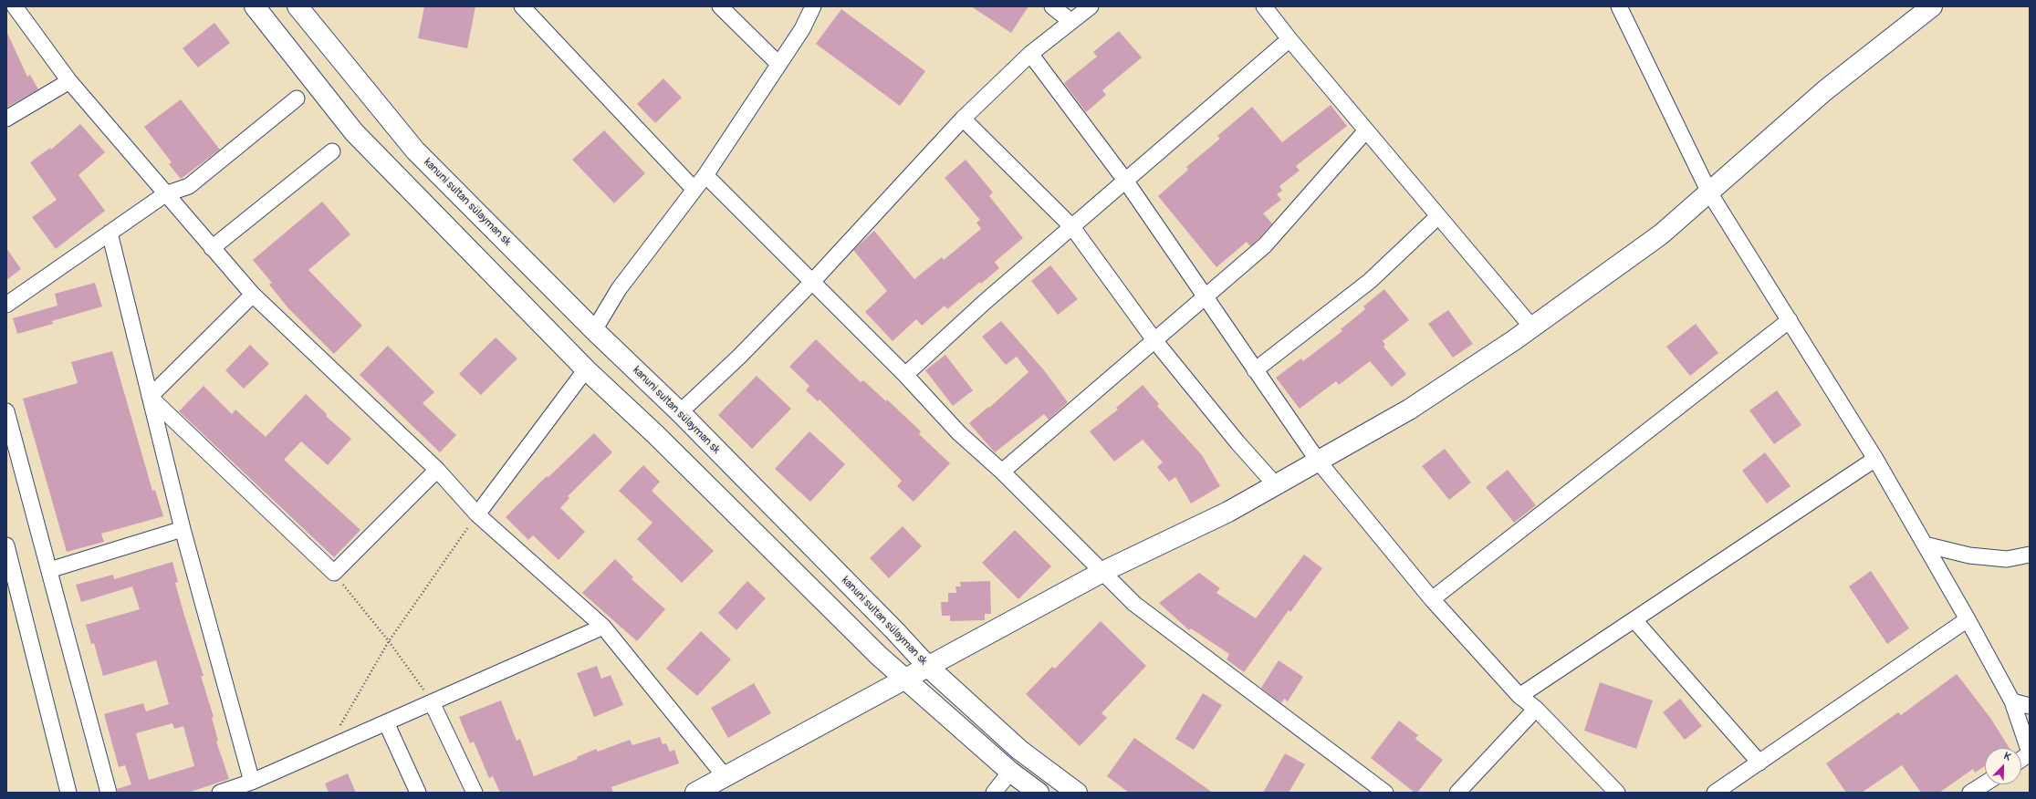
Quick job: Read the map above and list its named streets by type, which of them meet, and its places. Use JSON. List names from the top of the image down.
{
  "streets": {
    "main road": ["kanuni sultan sülayman sk"]
  },
  "north": "top right"
}
